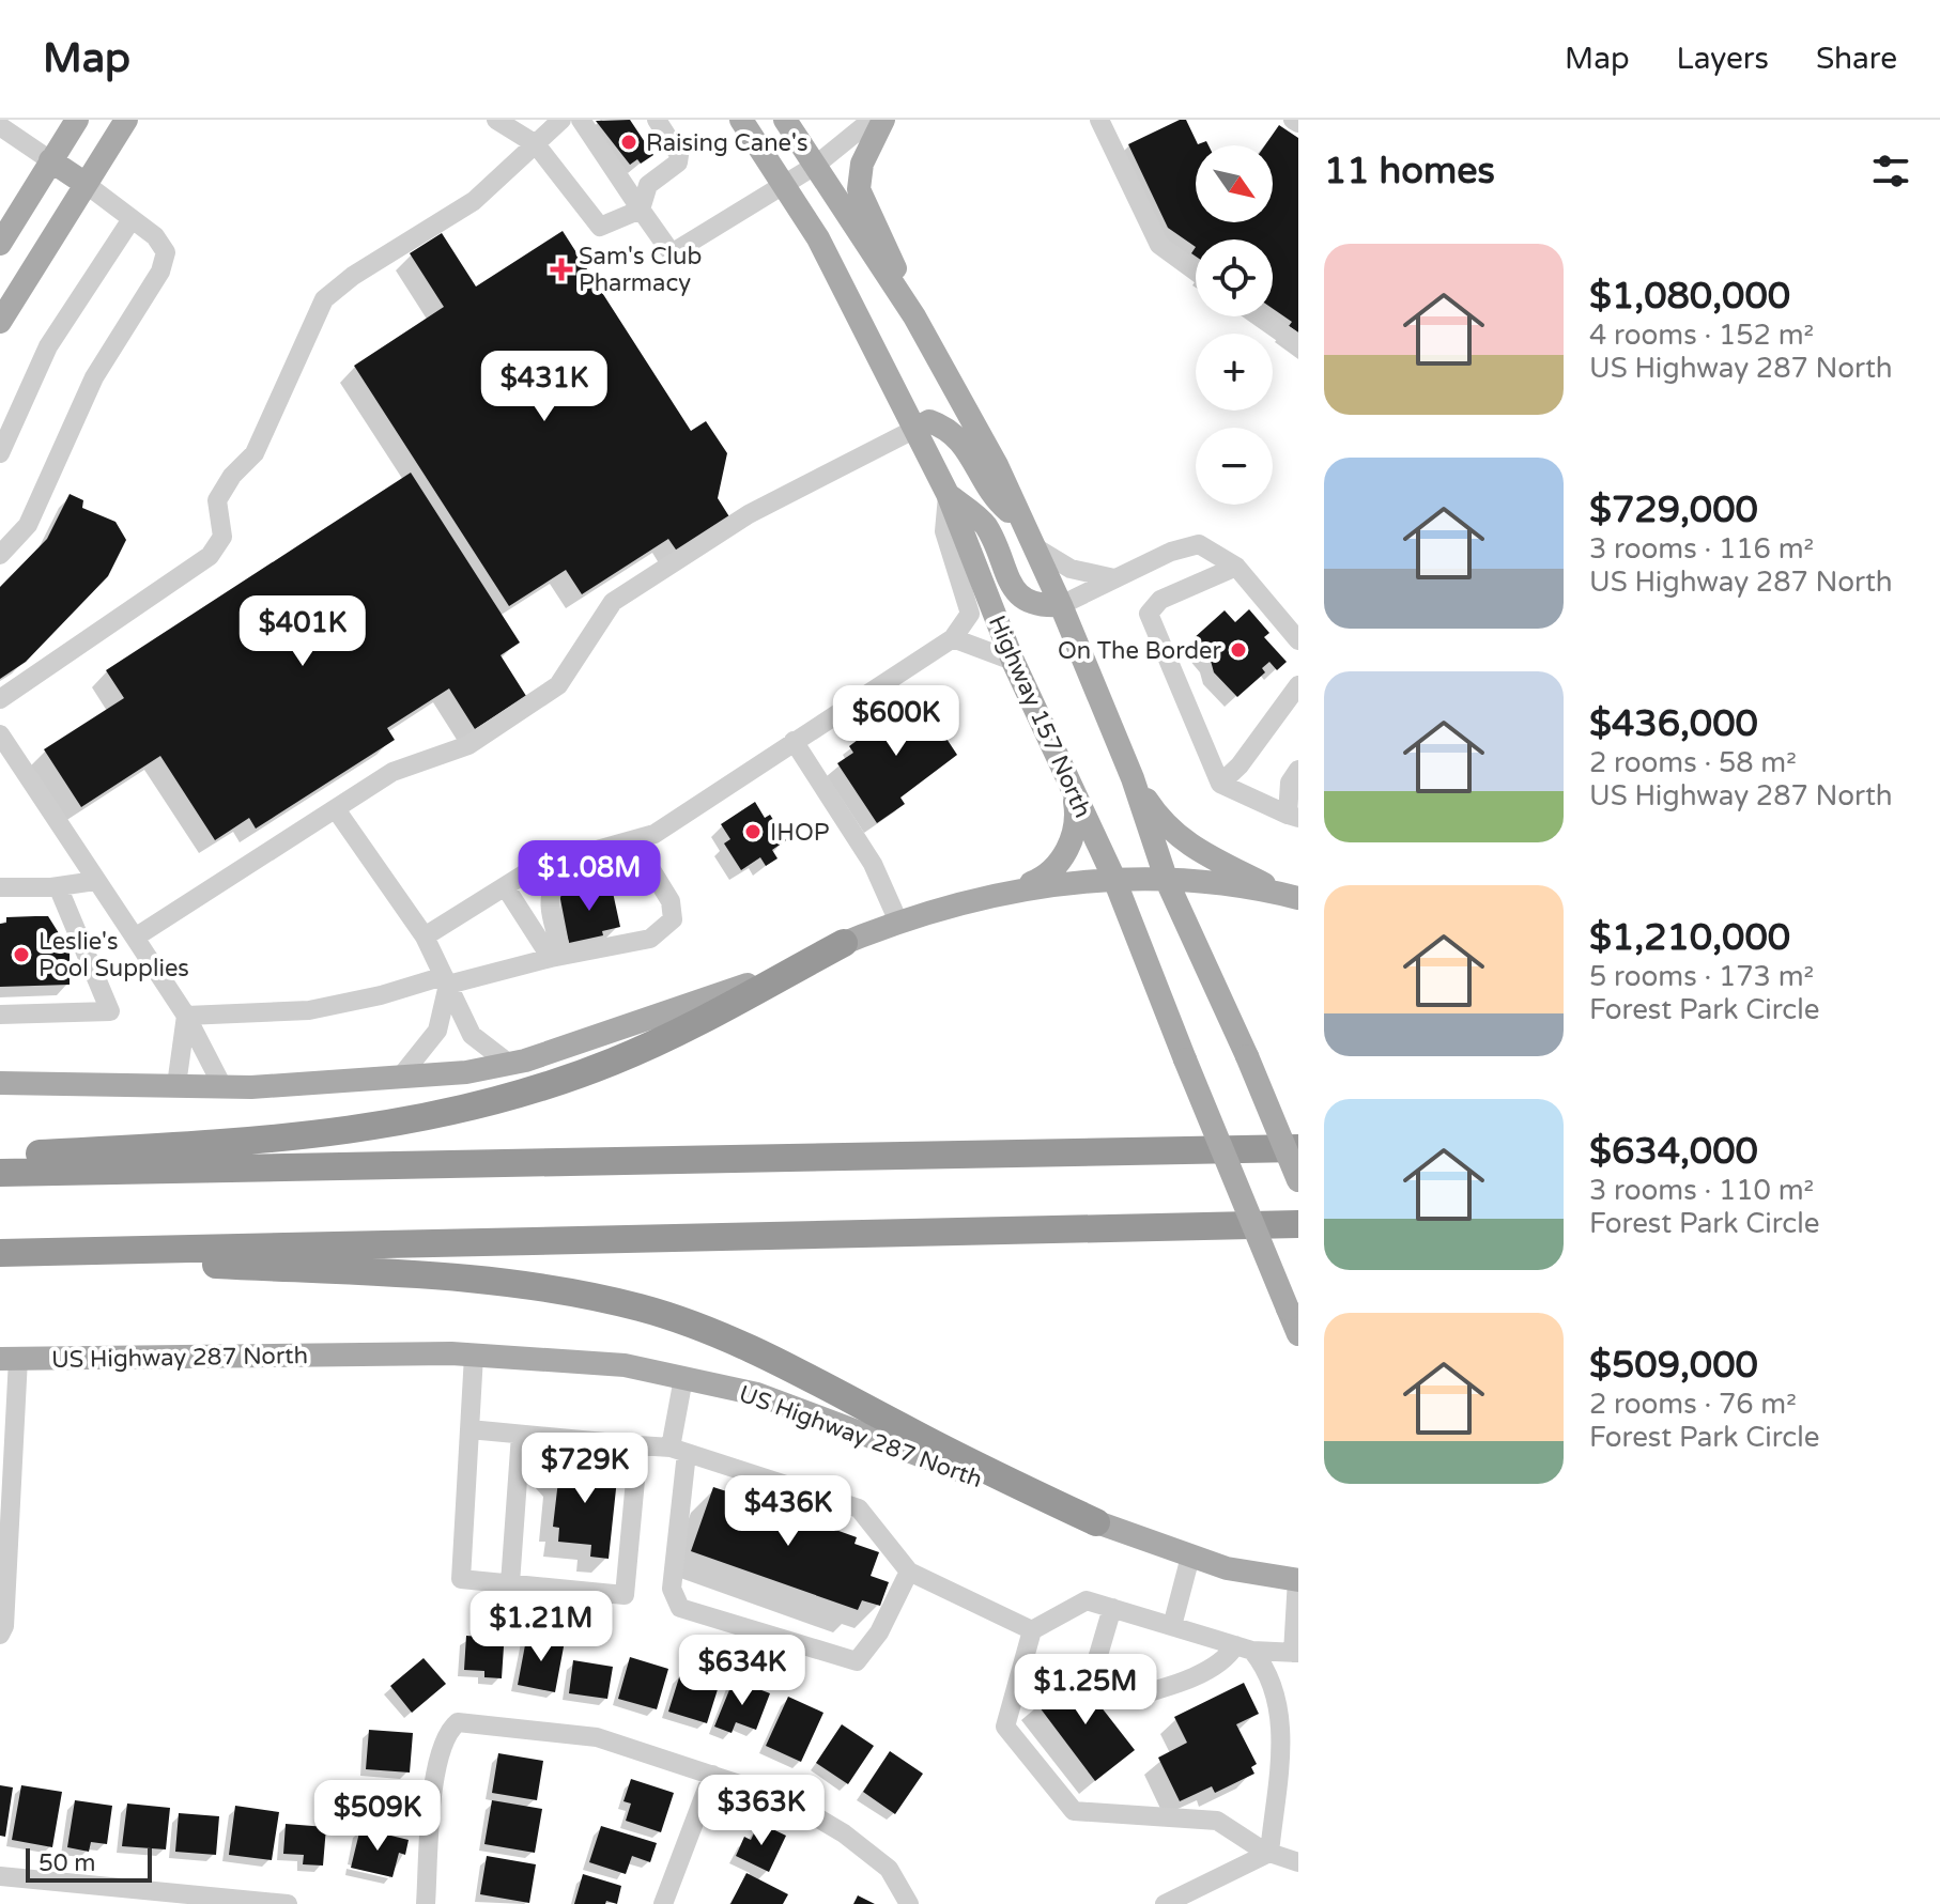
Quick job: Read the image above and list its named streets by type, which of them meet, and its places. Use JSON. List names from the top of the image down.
{
  "streets": {
    "main road": ["Highway 157 North", "US Highway 287 North"]
  },
  "places": {
    "other": [
      "Raising Cane's",
      "On The Border",
      "IHOP",
      "Leslie's Pool Supplies"
    ],
    "health": ["Sam's Club Pharmacy"]
  },
  "scale_bar": "50 m",
  "north": "bottom right",
  "page": {
    "header": "Map",
    "nav": ["Map", "Layers", "Share"],
    "heading": "11 homes",
    "map_buttons": ["+", "−"],
    "list": [
      {
        "name": "$1,080,000",
        "note": "4 rooms · 152 m² · US Highway 287 North"
      },
      {
        "name": "$729,000",
        "note": "3 rooms · 116 m² · US Highway 287 North"
      },
      {
        "name": "$436,000",
        "note": "2 rooms · 58 m² · US Highway 287 North"
      },
      {
        "name": "$1,210,000",
        "note": "5 rooms · 173 m² · Forest Park Circle"
      },
      {
        "name": "$634,000",
        "note": "3 rooms · 110 m² · Forest Park Circle"
      },
      {
        "name": "$509,000",
        "note": "2 rooms · 76 m² · Forest Park Circle"
      }
    ],
    "price": [
      "$431K",
      "$401K",
      "$600K",
      "$1.08M",
      "$729K",
      "$436K",
      "$1.21M",
      "$634K",
      "$1.25M",
      "$363K",
      "$509K"
    ],
    "scale": "50 m"
  }
}
